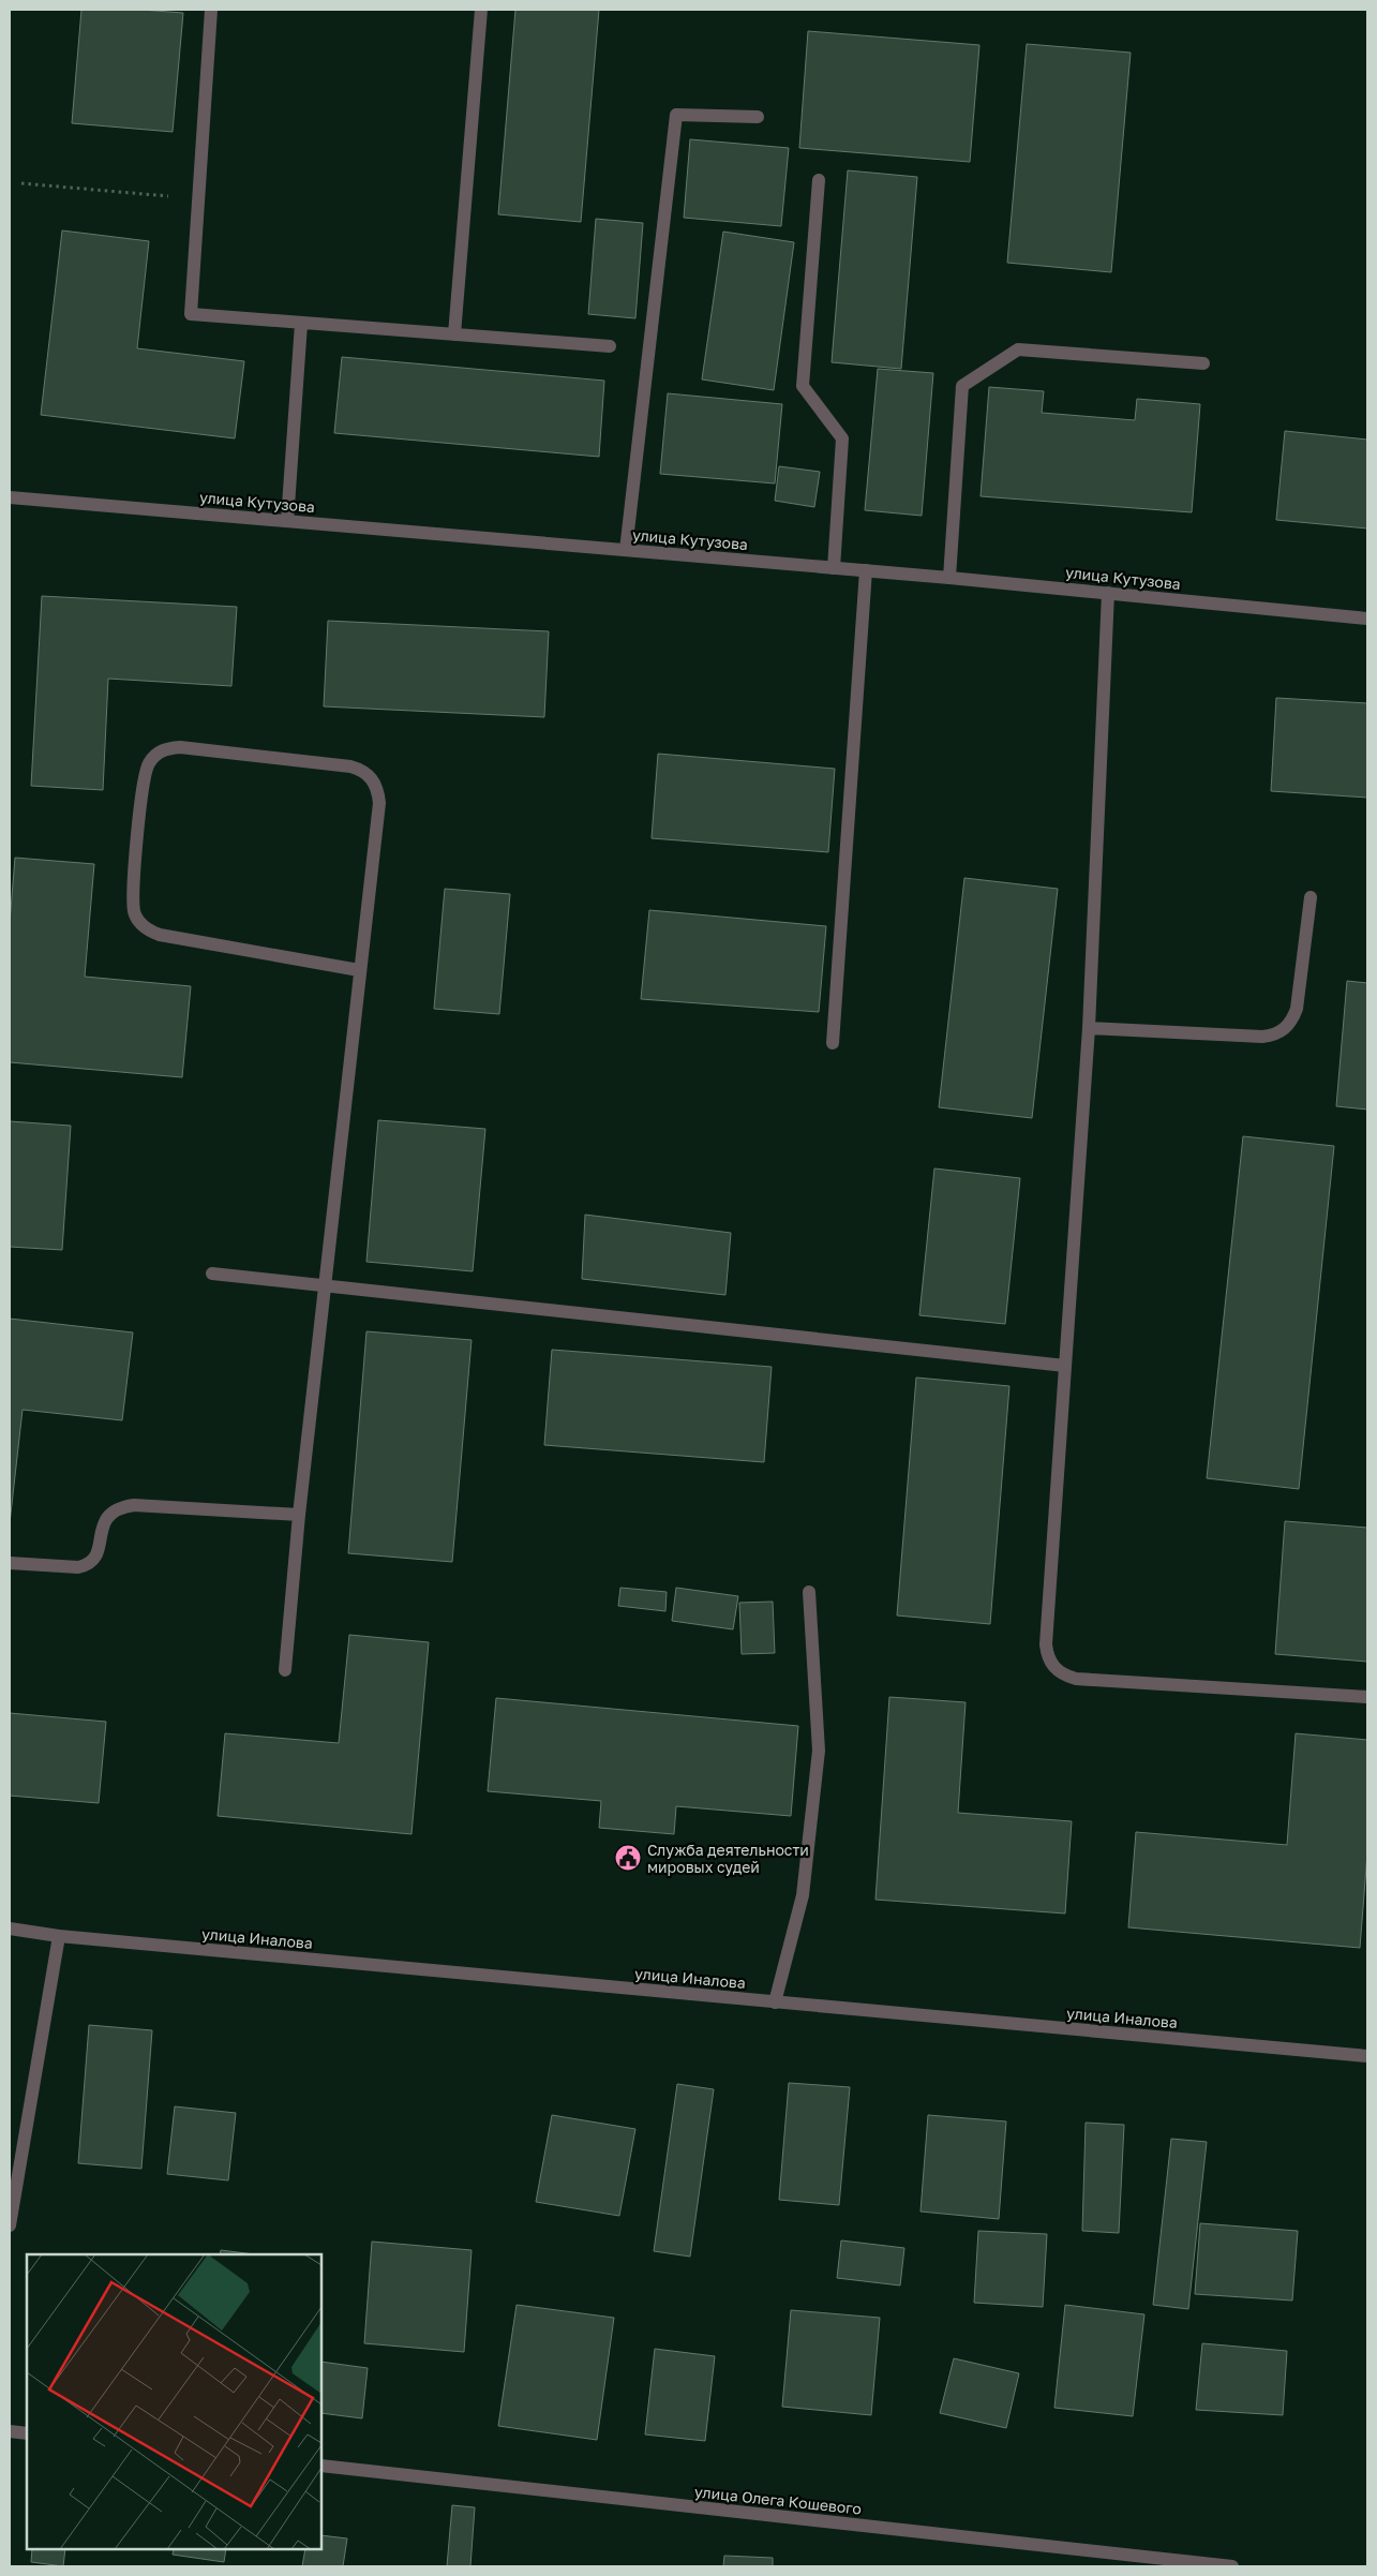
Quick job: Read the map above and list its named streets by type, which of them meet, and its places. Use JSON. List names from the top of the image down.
{
  "streets": {
    "street": ["улица Кутузова", "улица Иналова", "улица Олега Кошевого"]
  },
  "places": {
    "public building": ["Служба деятельности мировых судей"]
  }
}
